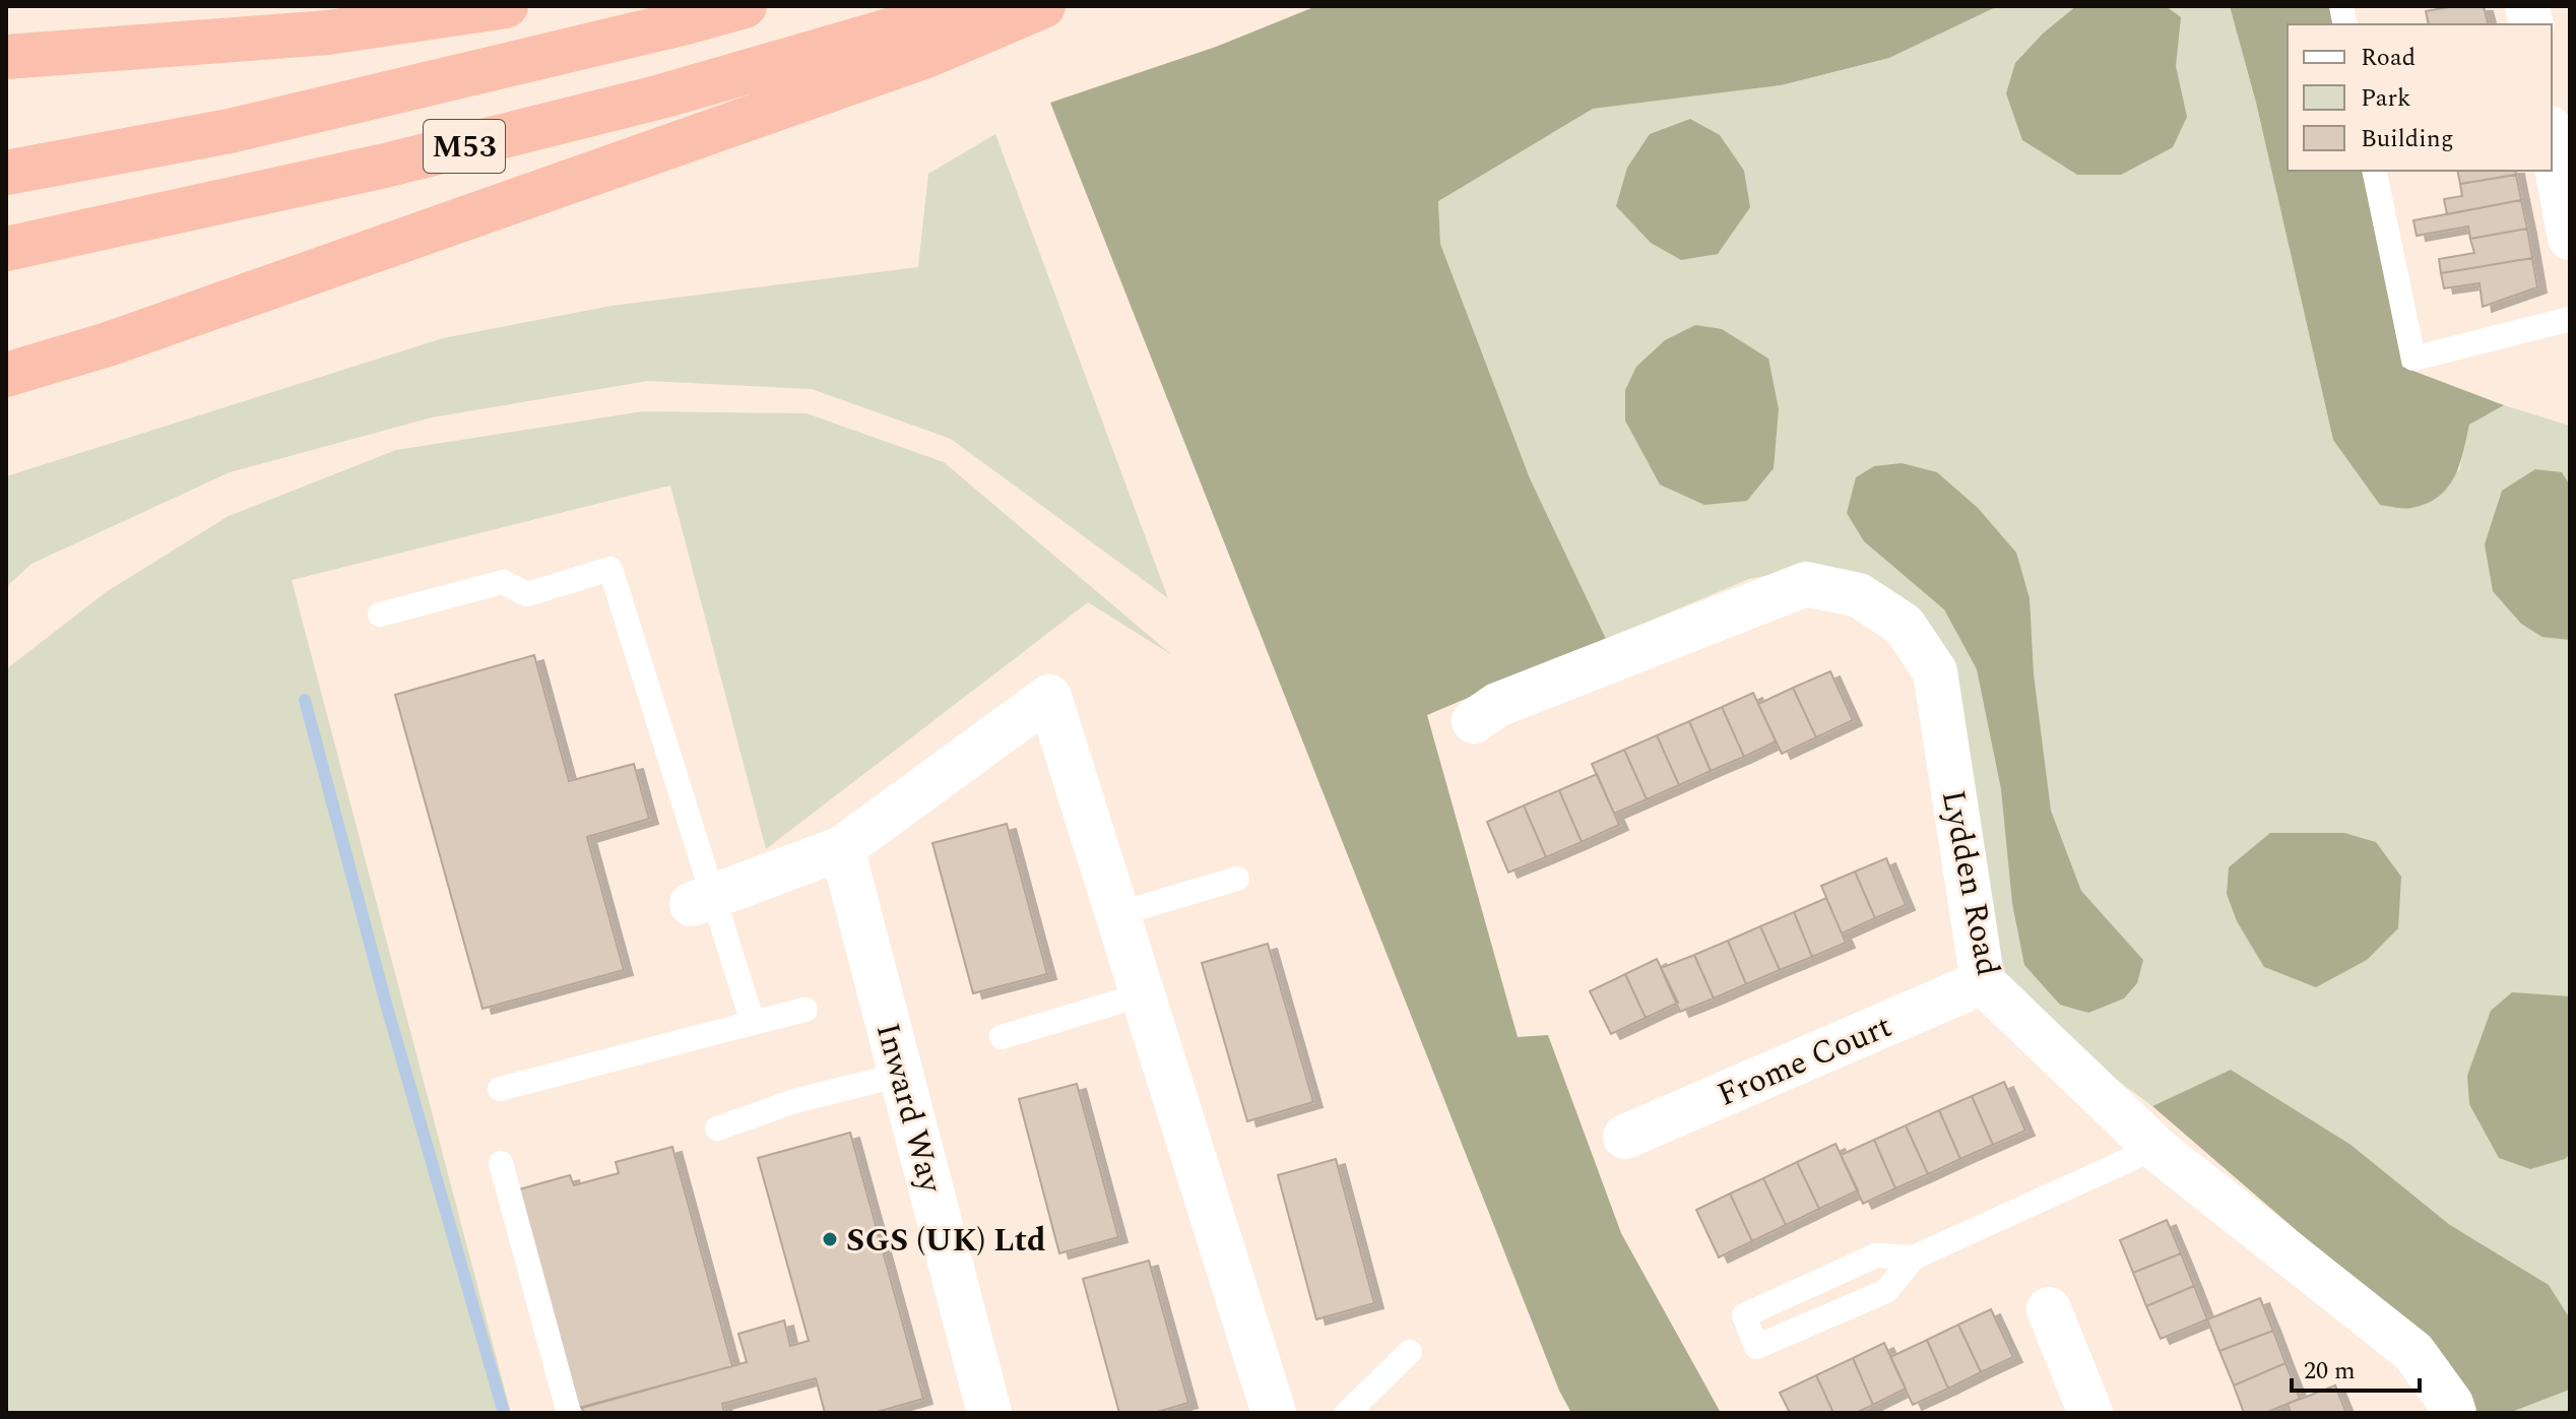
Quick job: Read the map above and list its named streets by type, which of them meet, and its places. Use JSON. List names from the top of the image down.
{
  "streets": {
    "highway": ["M53"],
    "street": ["Lydden Road", "Frome Court", "Inward Way"]
  },
  "crossings": [
    ["Lydden Road", "Frome Court"]
  ],
  "places": ["SGS (UK) Ltd"],
  "legend": ["Road", "Park", "Building"],
  "scale_bar": "20 m"
}
